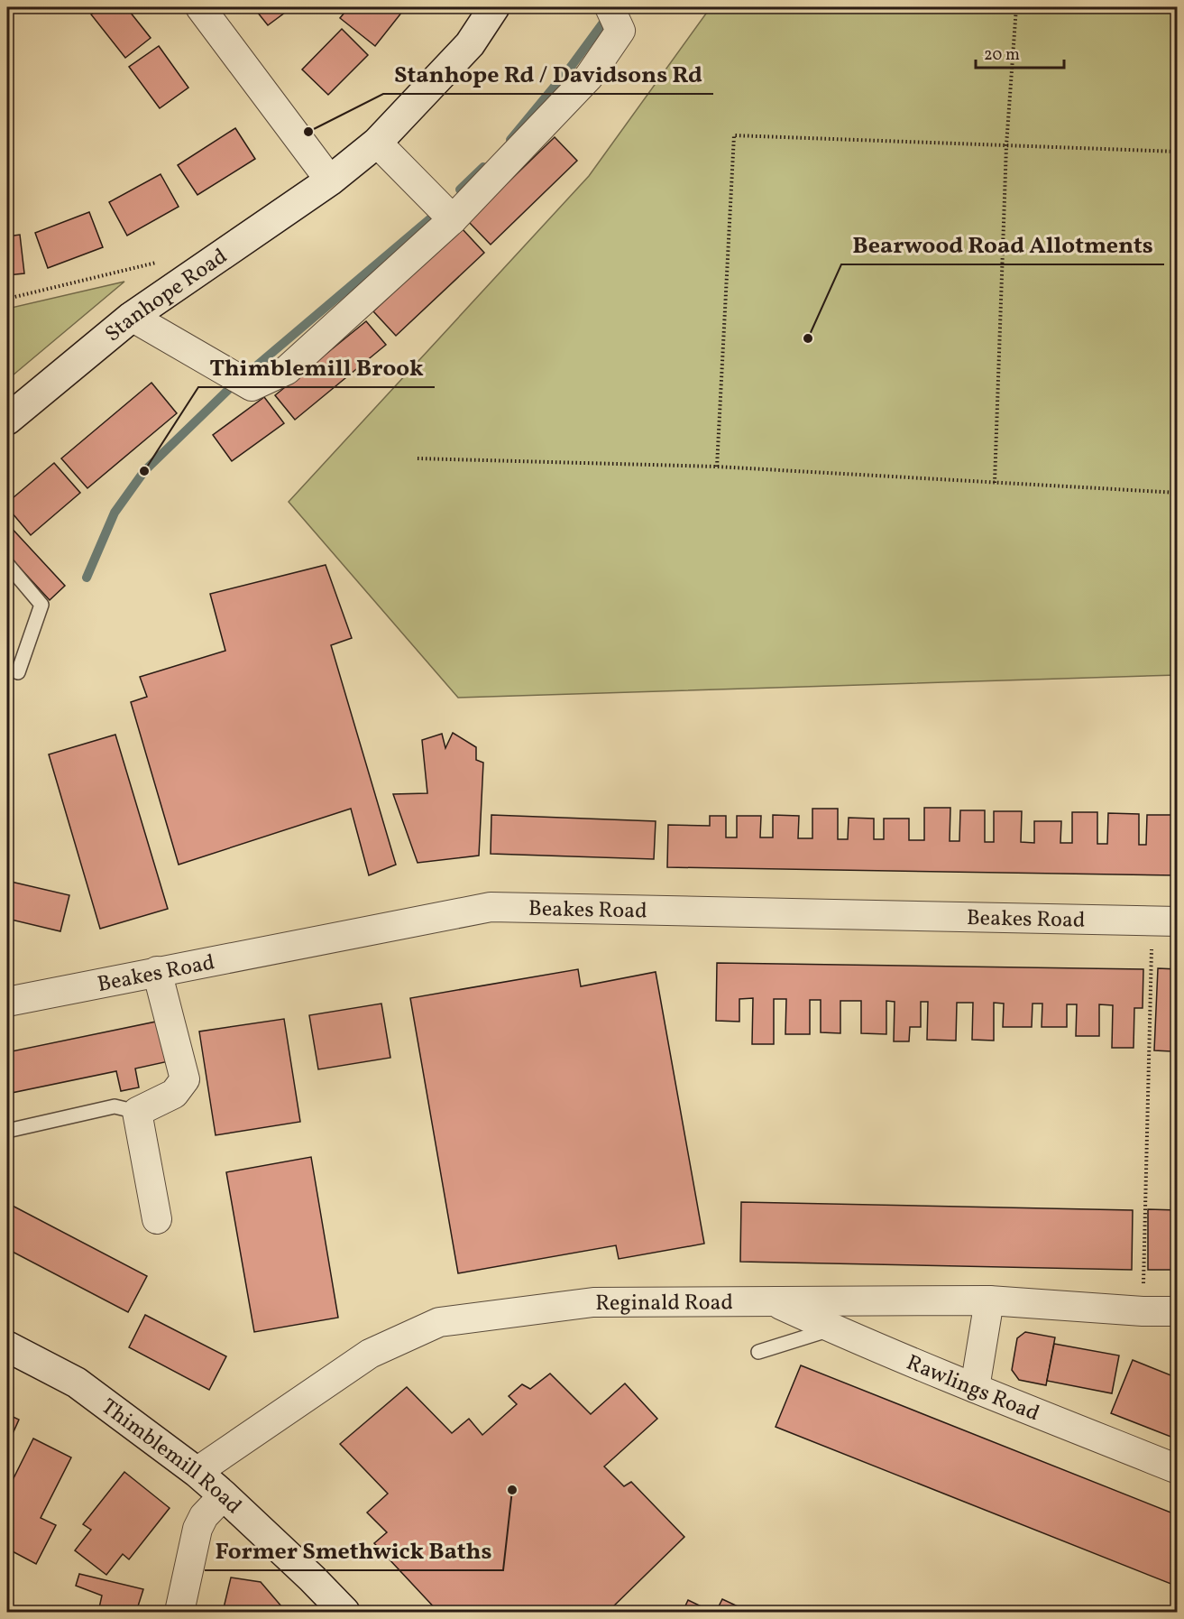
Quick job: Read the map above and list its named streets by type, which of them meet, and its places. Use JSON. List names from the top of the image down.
{
  "streets": {
    "street": [
      "Stanhope Road",
      "Beakes Road",
      "Reginald Road",
      "Rawlings Road",
      "Thimblemill Road"
    ]
  },
  "crossings": [
    ["Reginald Road", "Rawlings Road"],
    ["Reginald Road", "Thimblemill Road"]
  ],
  "places": [
    "Stanhope Rd / Davidsons Rd",
    "Bearwood Road Allotments",
    "Thimblemill Brook",
    "Former Smethwick Baths"
  ],
  "scale_bar": "20 m"
}
